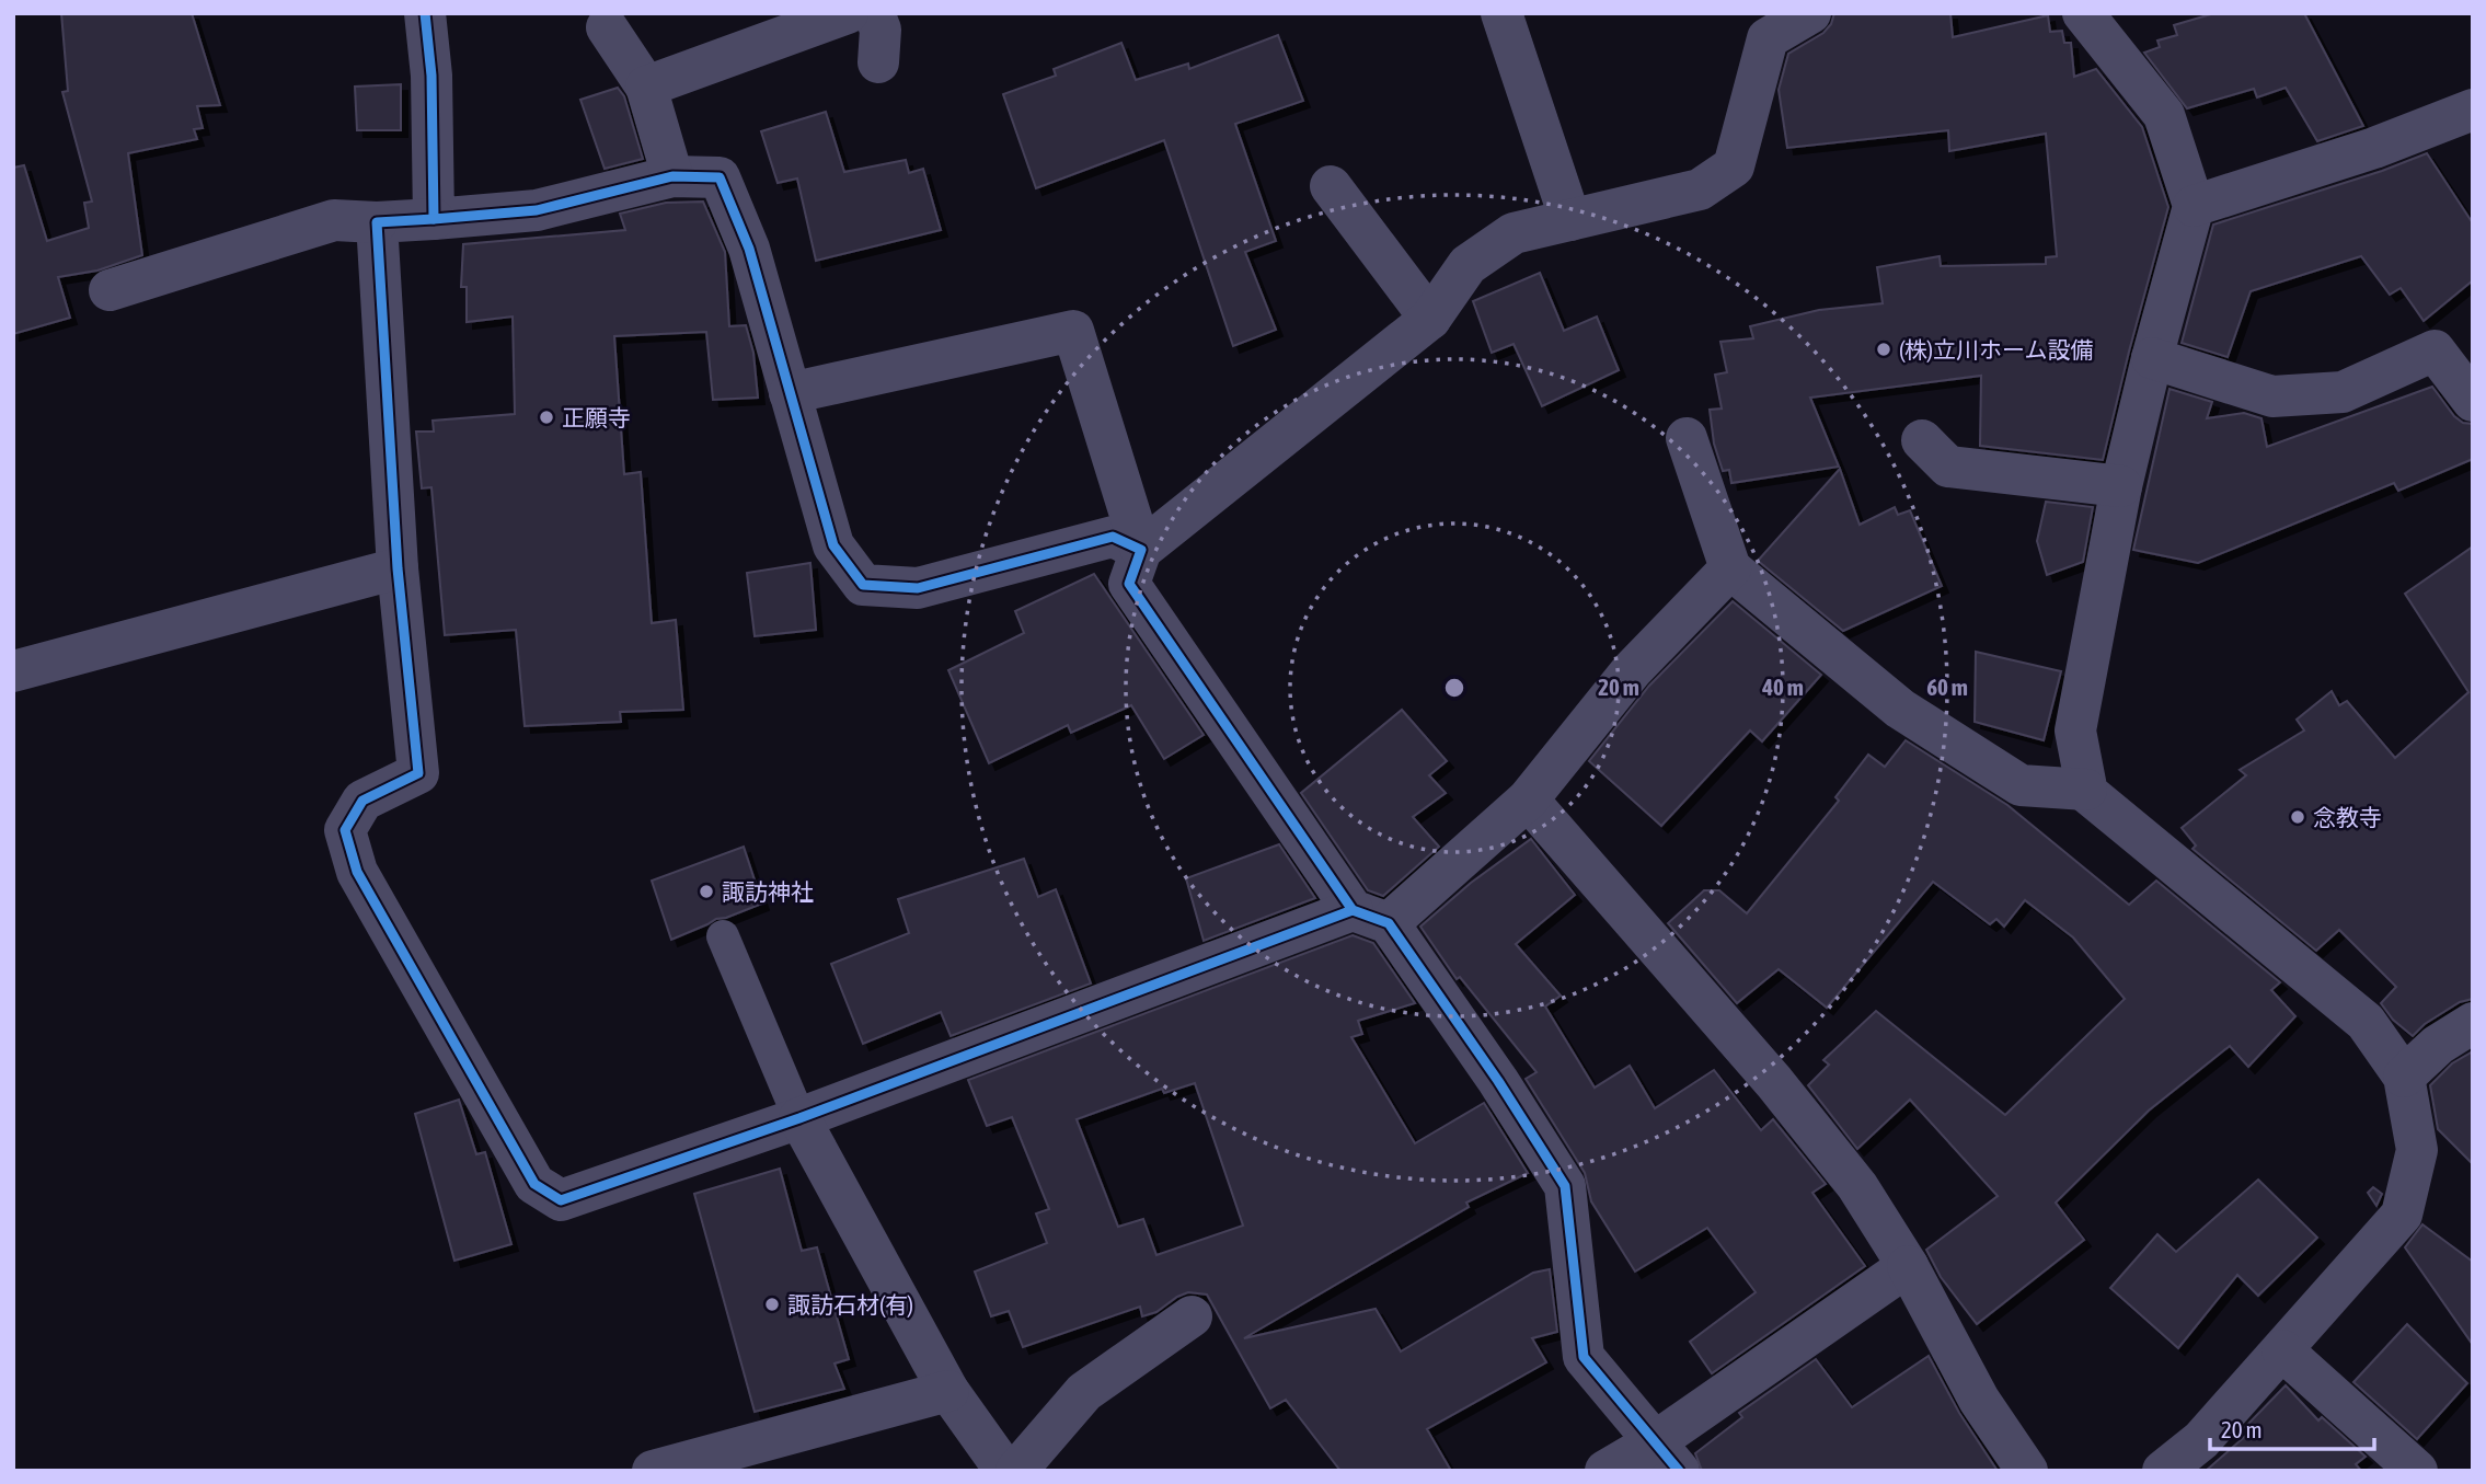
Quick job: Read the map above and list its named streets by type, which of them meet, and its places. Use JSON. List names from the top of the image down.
{
  "places": [
    "(株)立川ホーム設備",
    "正願寺",
    "念教寺",
    "諏訪神社",
    "諏訪石材(有)"
  ],
  "scale_bar": "20 m",
  "rings": ["20 m", "40 m", "60 m"]
}
